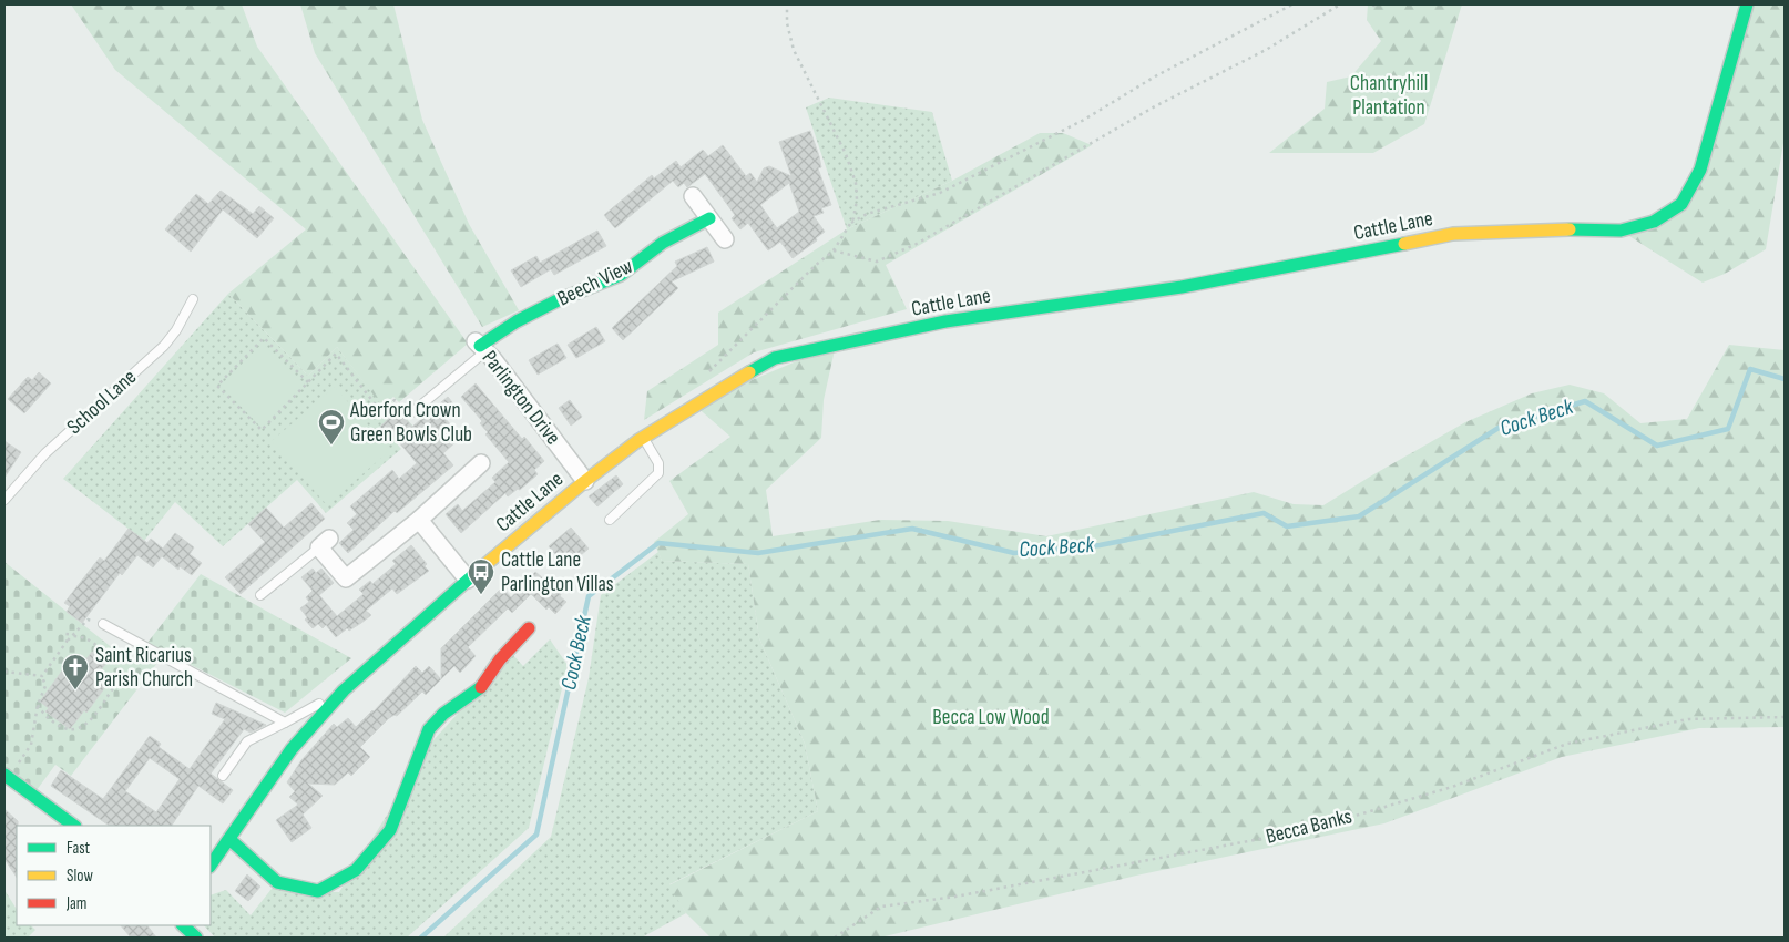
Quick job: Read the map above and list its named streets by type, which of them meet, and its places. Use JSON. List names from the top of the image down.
{
  "streets": {
    "street": ["Cattle Lane", "Beech View", "Parlington Drive"],
    "lane": ["School Lane"],
    "path": ["Becca Banks"]
  },
  "crossings": [
    ["Cattle Lane", "Parlington Drive"],
    ["Beech View", "Parlington Drive"]
  ],
  "water": ["Cock Beck"],
  "parks": ["Chantryhill Plantation", "Becca Low Wood"],
  "places": {
    "sports": ["Aberford Crown Green Bowls Club"],
    "bus stop": ["Cattle Lane Parlington Villas"],
    "church": ["Saint Ricarius Parish Church"]
  },
  "legend": ["Fast", "Slow", "Jam"]
}
